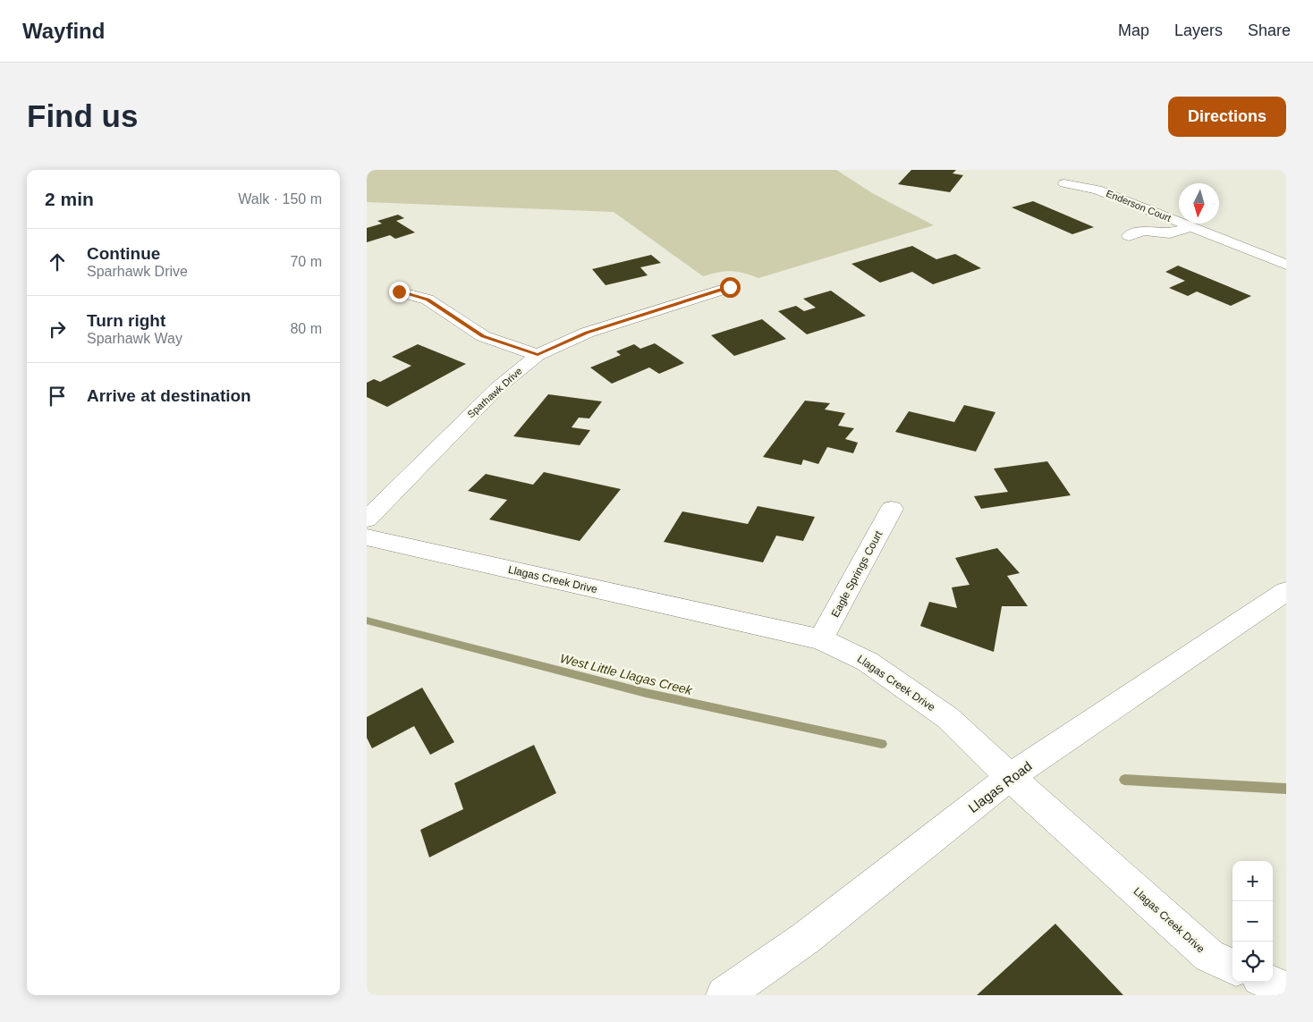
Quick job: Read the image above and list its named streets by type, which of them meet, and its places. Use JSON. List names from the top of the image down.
{
  "streets": {
    "street": [
      "Enderson Court",
      "Sparhawk Drive",
      "Eagle Springs Court",
      "Llagas Creek Drive",
      "Llagas Road"
    ]
  },
  "crossings": [
    ["Eagle Springs Court", "Llagas Creek Drive"],
    ["Llagas Creek Drive", "Llagas Road"]
  ],
  "water": ["West Little Llagas Creek"],
  "north": "bottom",
  "page": {
    "header": "Wayfind",
    "nav": ["Map", "Layers", "Share"],
    "buttons": "Directions",
    "title": "Find us",
    "heading": ["2 min", "Walk · 150 m"],
    "list": [
      ["Continue", "Sparhawk Drive", "70 m"],
      ["Turn right", "Sparhawk Way", "80 m"],
      "Arrive at destination"
    ],
    "map_buttons": ["+", "−"]
  }
}
